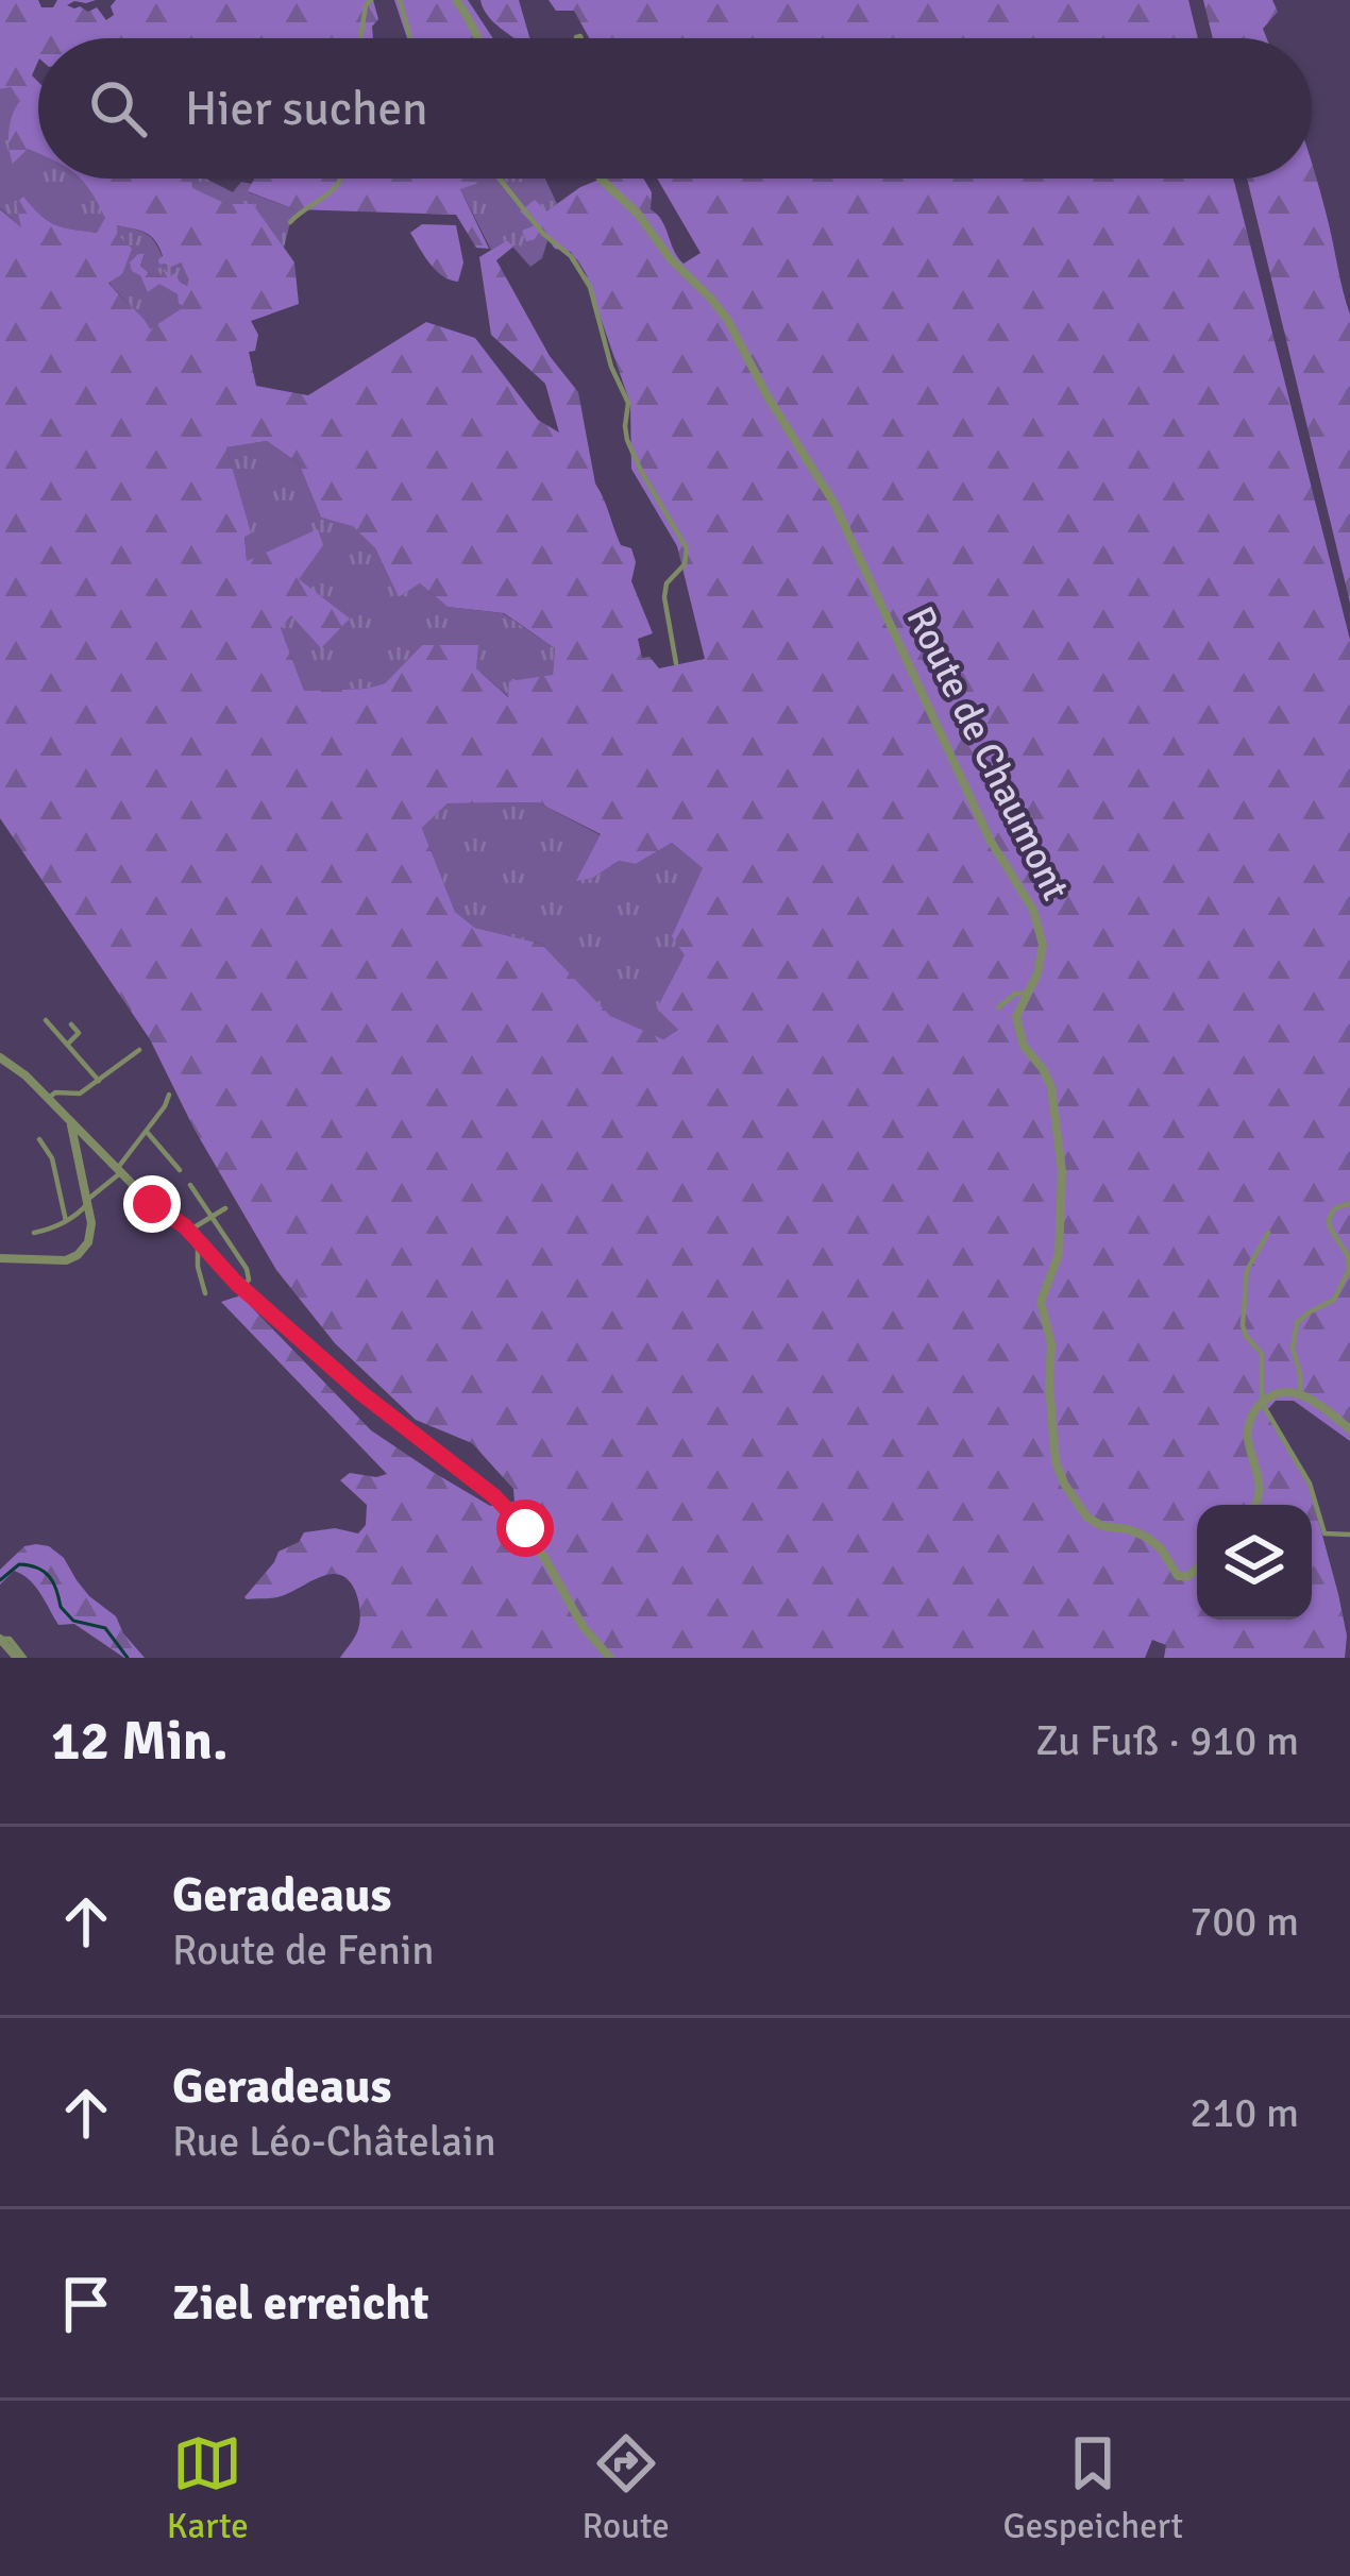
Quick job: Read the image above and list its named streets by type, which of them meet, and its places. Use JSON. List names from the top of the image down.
{
  "streets": {
    "street": ["Route de Chaumont"]
  },
  "page": {
    "search": "Hier suchen",
    "heading": ["12 Min.", "Zu Fuß · 910 m"],
    "list": [
      ["Geradeaus", "Route de Fenin", "700 m"],
      ["Geradeaus", "Rue Léo-Châtelain", "210 m"],
      "Ziel erreicht"
    ],
    "nav": ["Karte", "Route", "Gespeichert"]
  }
}
